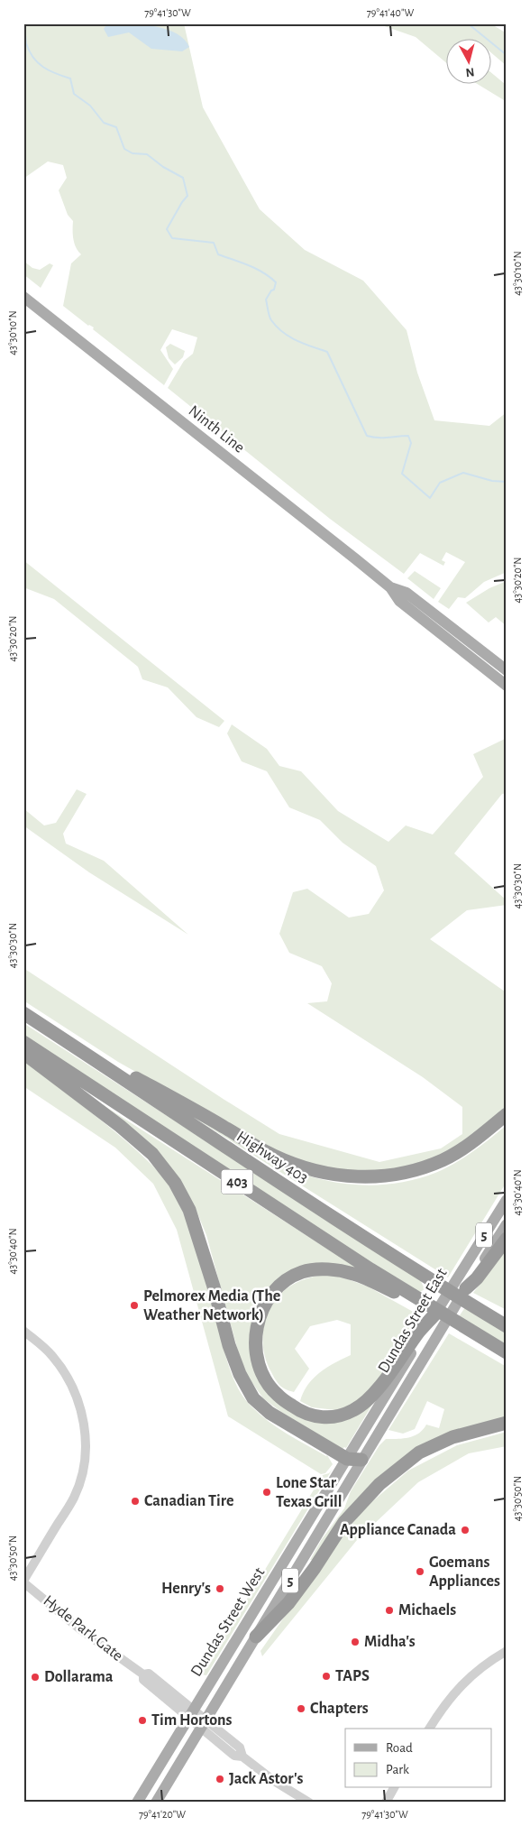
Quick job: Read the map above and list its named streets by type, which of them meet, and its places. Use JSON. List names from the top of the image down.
{
  "streets": {
    "highway": ["Highway 403", "403"],
    "main road": [
      "Ninth Line",
      "5",
      "Dundas Street East",
      "Dundas Street West"
    ],
    "street": ["Hyde Park Gate"]
  },
  "crossings": [
    ["Dundas Street East", "Dundas Street West"],
    ["Dundas Street West", "Hyde Park Gate"]
  ],
  "places": [
    "Pelmorex Media (The Weather Network)",
    "Lone Star Texas Grill",
    "Canadian Tire",
    "Appliance Canada",
    "Goemans Appliances",
    "Henry's",
    "Michaels",
    "Midha's",
    "TAPS",
    "Dollarama",
    "Chapters",
    "Tim Hortons",
    "Jack Astor's"
  ],
  "legend": ["Road", "Park"],
  "north": "bottom",
  "coordinates": [
    "79°41'30\"W",
    "79°41'40\"W",
    "43°30'10\"N",
    "43°30'20\"N",
    "43°30'30\"N",
    "43°30'40\"N",
    "43°30'50\"N",
    "79°41'20\"W"
  ]
}
